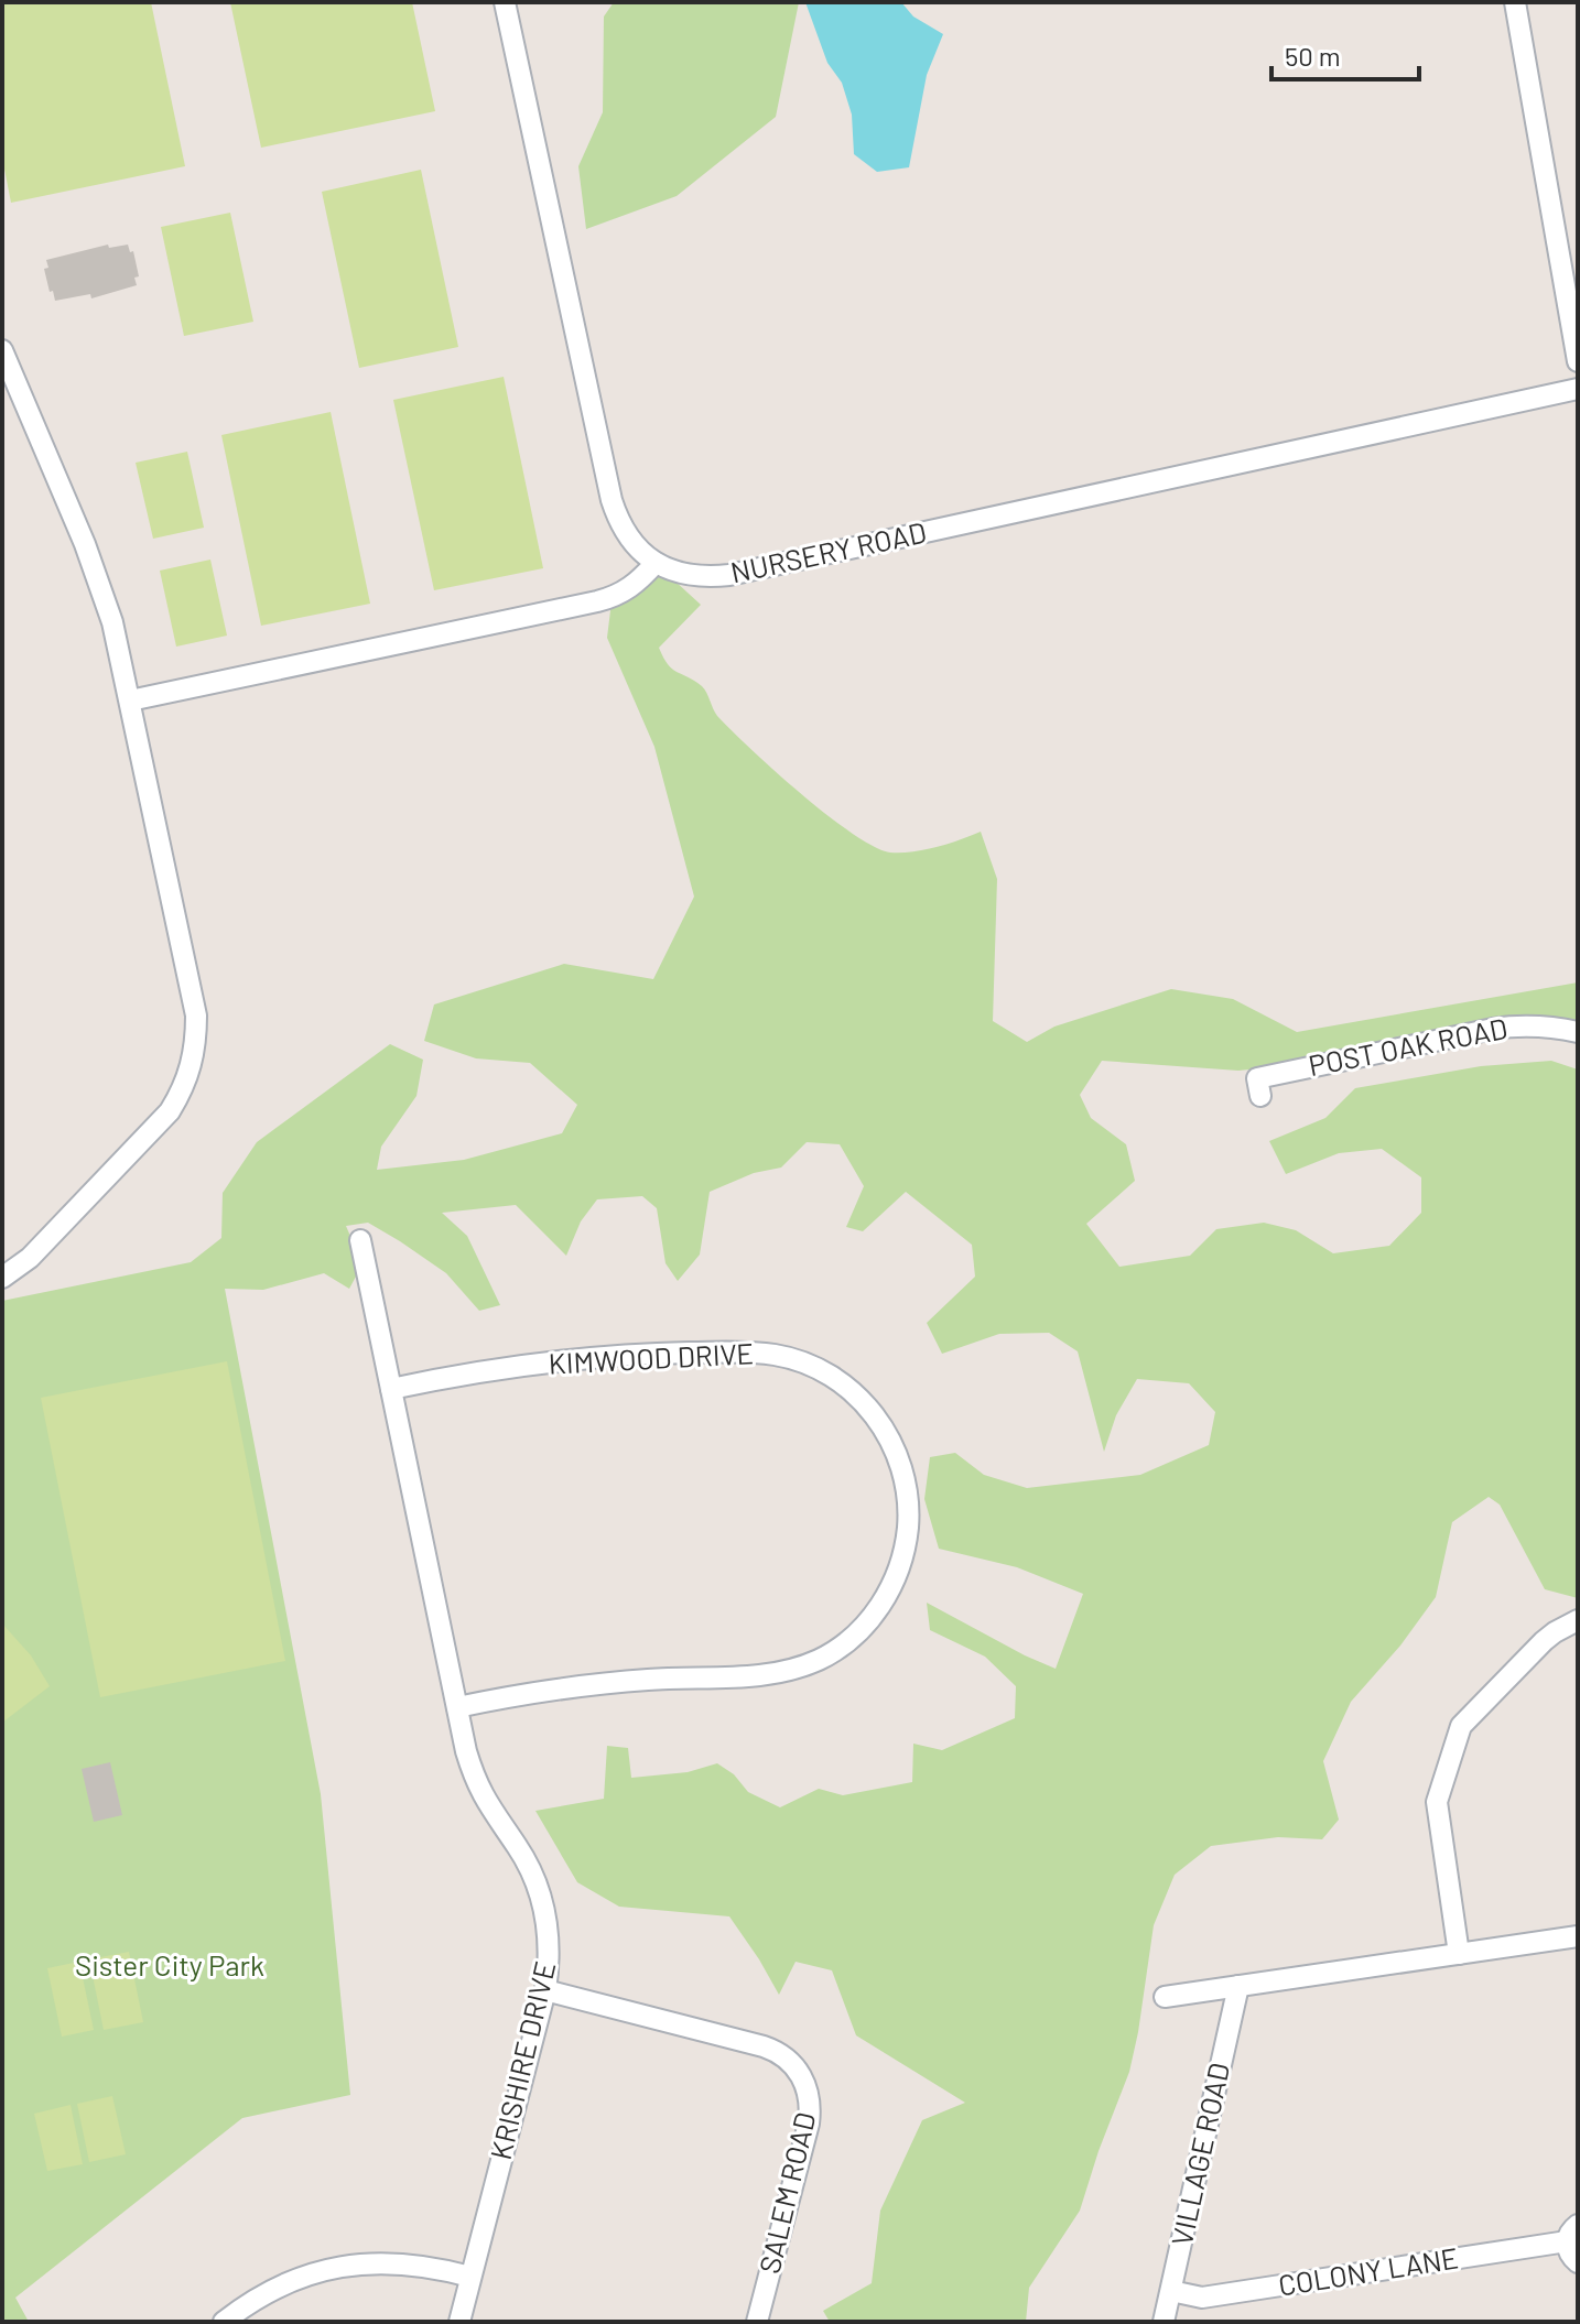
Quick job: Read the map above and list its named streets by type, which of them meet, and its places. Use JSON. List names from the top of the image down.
{
  "streets": {
    "street": [
      "NURSERY ROAD",
      "POST OAK ROAD",
      "KIMWOOD DRIVE",
      "KRISHIRE DRIVE",
      "VILLAGE ROAD",
      "SALEM ROAD",
      "COLONY LANE"
    ]
  },
  "crossings": [
    ["KIMWOOD DRIVE", "KRISHIRE DRIVE"],
    ["KRISHIRE DRIVE", "SALEM ROAD"],
    ["VILLAGE ROAD", "COLONY LANE"]
  ],
  "parks": ["Sister City Park"],
  "scale_bar": "50 m"
}
